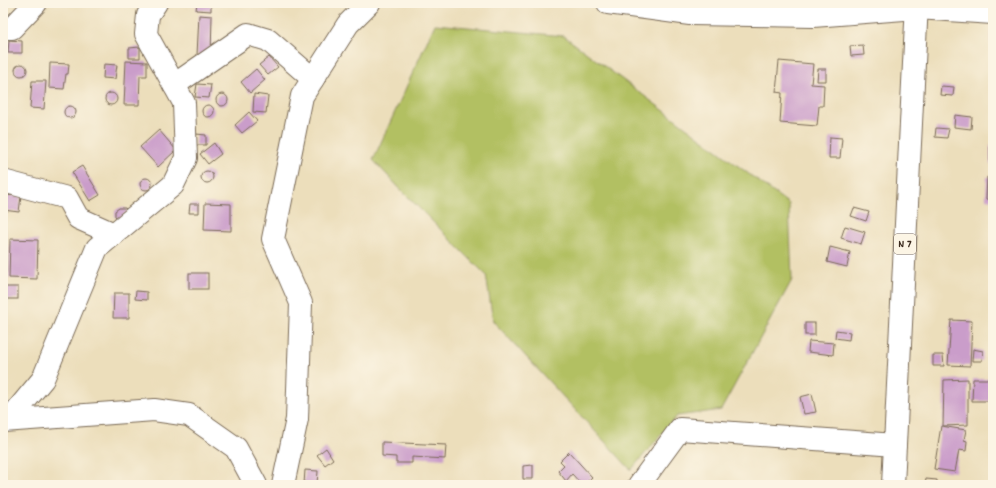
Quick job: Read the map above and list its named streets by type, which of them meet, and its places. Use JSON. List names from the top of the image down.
{
  "streets": {
    "main road": ["N 7"]
  }
}
